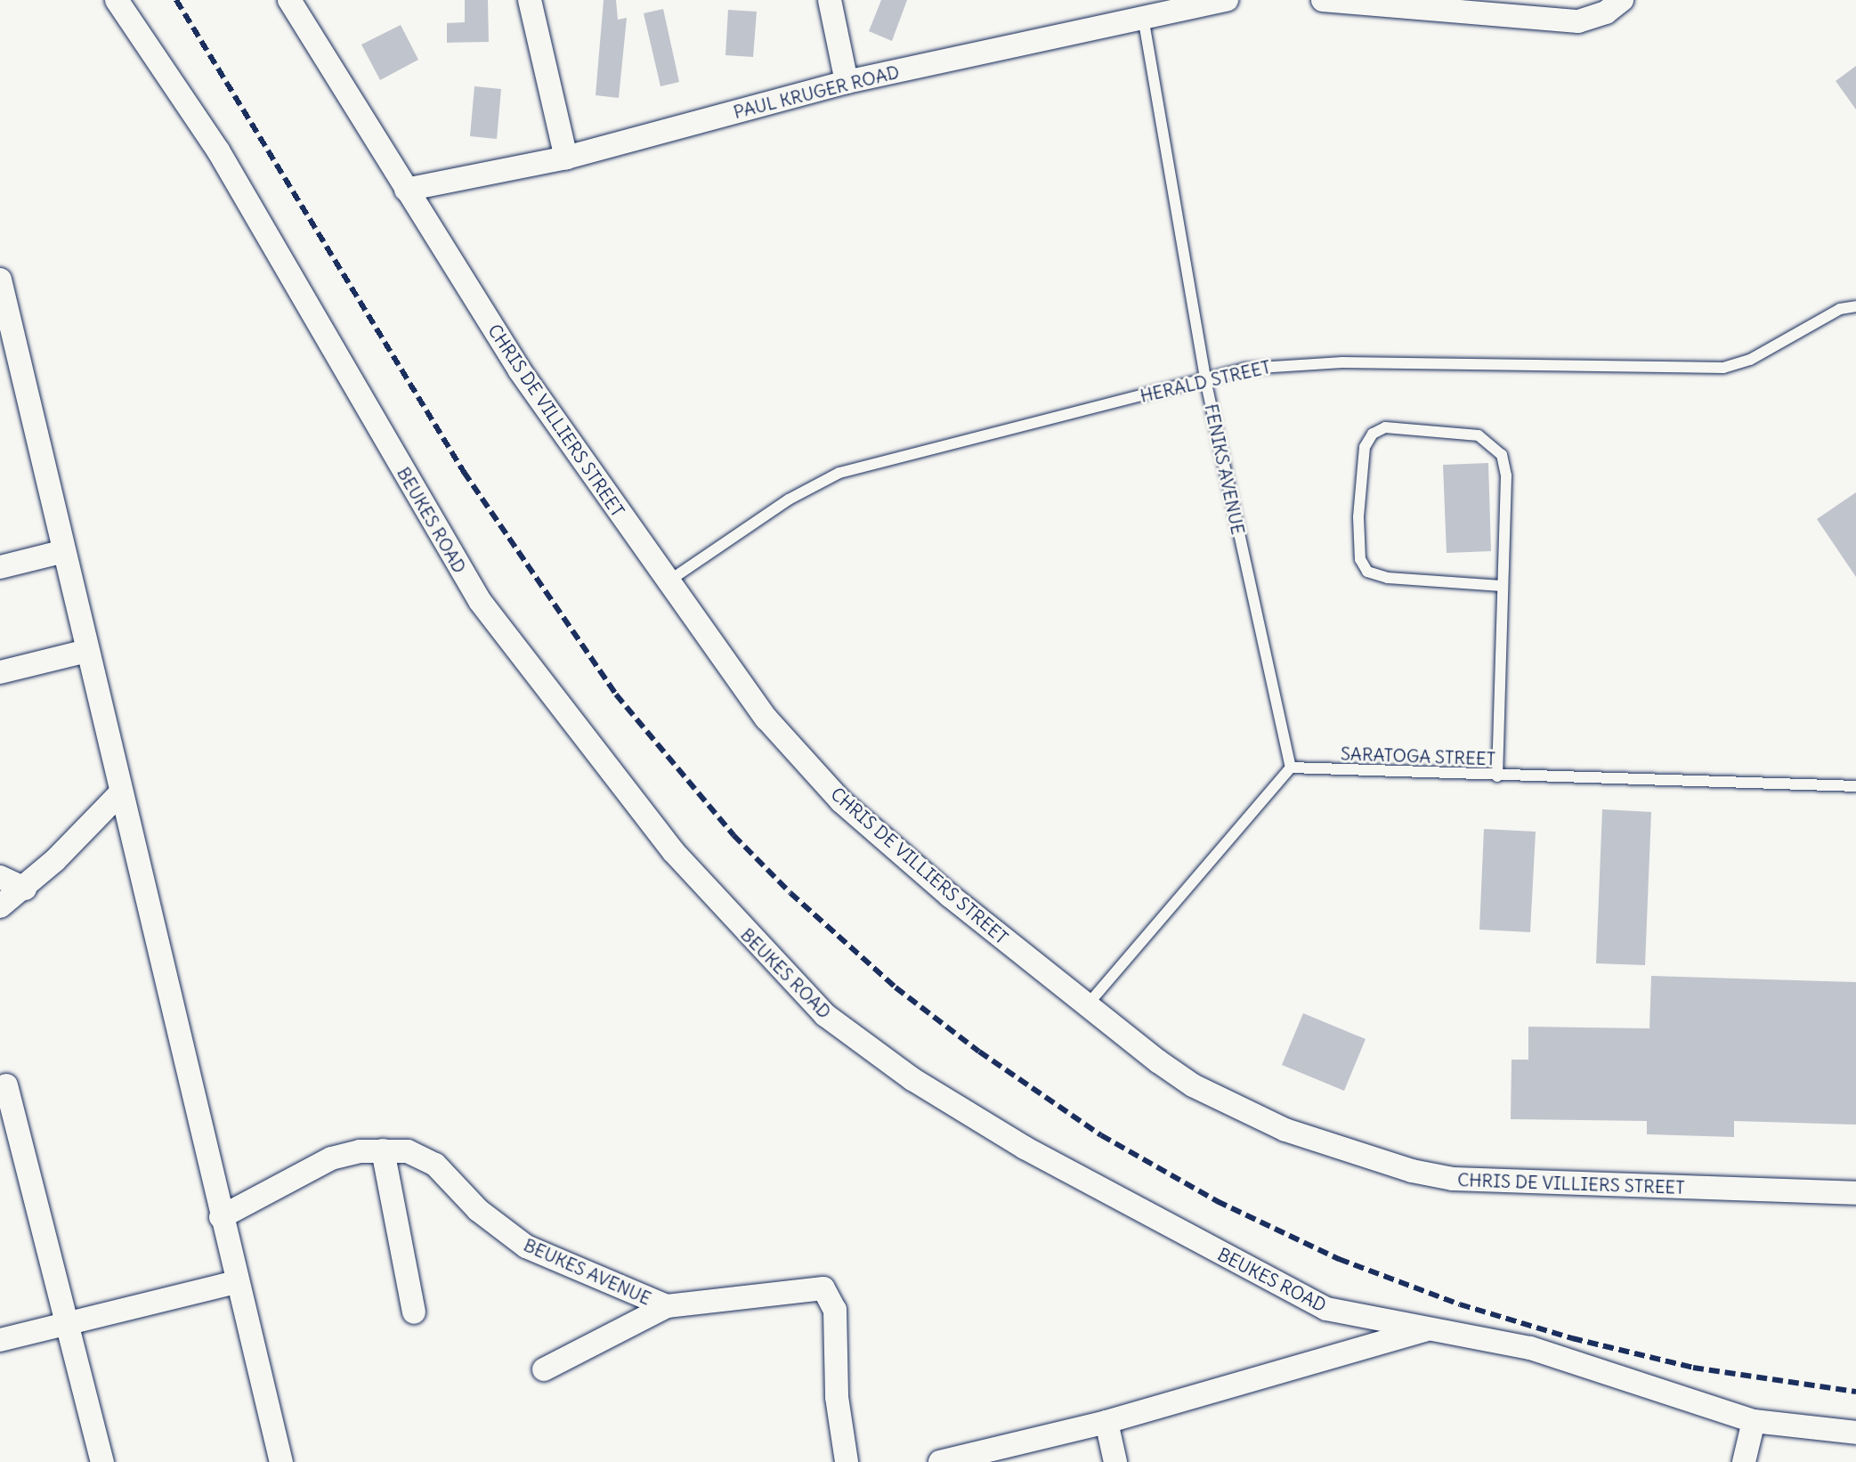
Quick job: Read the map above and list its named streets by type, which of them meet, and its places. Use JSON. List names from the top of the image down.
{
  "streets": {
    "street": [
      "PAUL KRUGER ROAD",
      "CHRIS DE VILLIERS STREET",
      "BEUKES ROAD",
      "BEUKES AVENUE"
    ],
    "lane": ["HERALD STREET", "FENIKS AVENUE", "SARATOGA STREET"]
  },
  "crossings": [
    ["PAUL KRUGER ROAD", "CHRIS DE VILLIERS STREET"],
    ["PAUL KRUGER ROAD", "FENIKS AVENUE"],
    ["HERALD STREET", "CHRIS DE VILLIERS STREET"],
    ["HERALD STREET", "FENIKS AVENUE"],
    ["FENIKS AVENUE", "SARATOGA STREET"]
  ]
}
